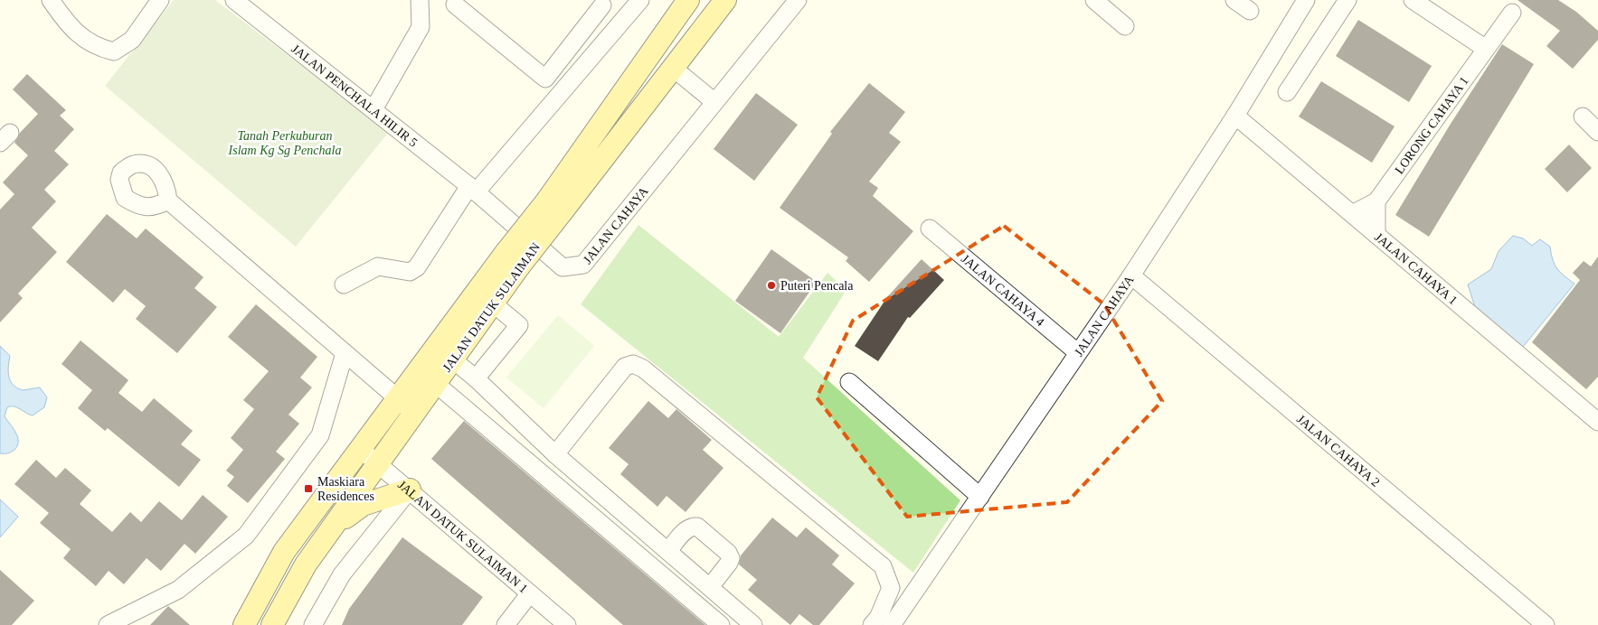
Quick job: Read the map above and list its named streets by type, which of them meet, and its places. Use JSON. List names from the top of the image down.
{
  "streets": {
    "main road": ["JALAN DATUK SULAIMAN"],
    "street": [
      "JALAN PENCHALA HILIR 5",
      "LORONG CAHAYA 1",
      "JALAN CAHAYA",
      "JALAN CAHAYA 1",
      "JALAN CAHAYA 4",
      "JALAN CAHAYA 2",
      "JALAN DATUK SULAIMAN 1"
    ]
  },
  "crossings": [
    ["JALAN PENCHALA HILIR 5", "JALAN CAHAYA"],
    ["LORONG CAHAYA 1", "JALAN CAHAYA 1"],
    ["JALAN CAHAYA", "JALAN CAHAYA 1"],
    ["JALAN CAHAYA", "JALAN CAHAYA 4"],
    ["JALAN CAHAYA", "JALAN CAHAYA 2"],
    ["JALAN DATUK SULAIMAN", "JALAN DATUK SULAIMAN 1"]
  ],
  "parks": ["Tanah Perkuburan Islam Kg Sg Penchala"],
  "places": {
    "other": ["Puteri Pencala"],
    "transit": ["Maskiara Residences"]
  }
}
